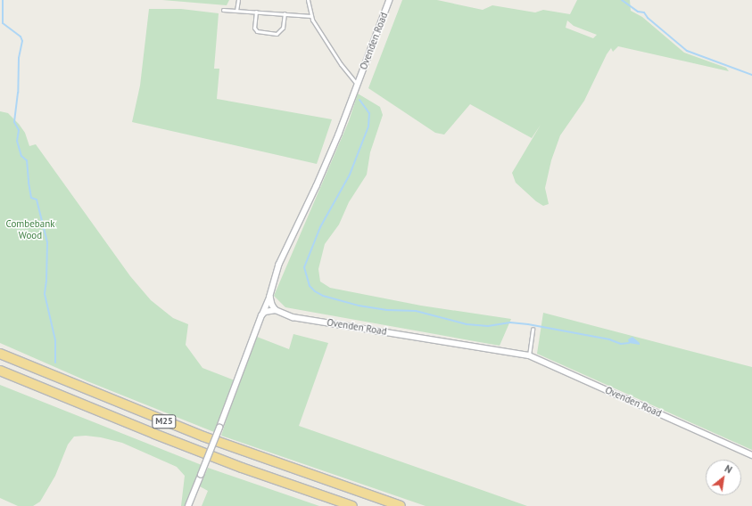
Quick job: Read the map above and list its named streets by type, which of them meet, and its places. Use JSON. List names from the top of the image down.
{
  "streets": {
    "highway": ["M25"],
    "street": ["Ovenden Road"]
  },
  "parks": ["Combebank Wood"],
  "north": "top right"
}
